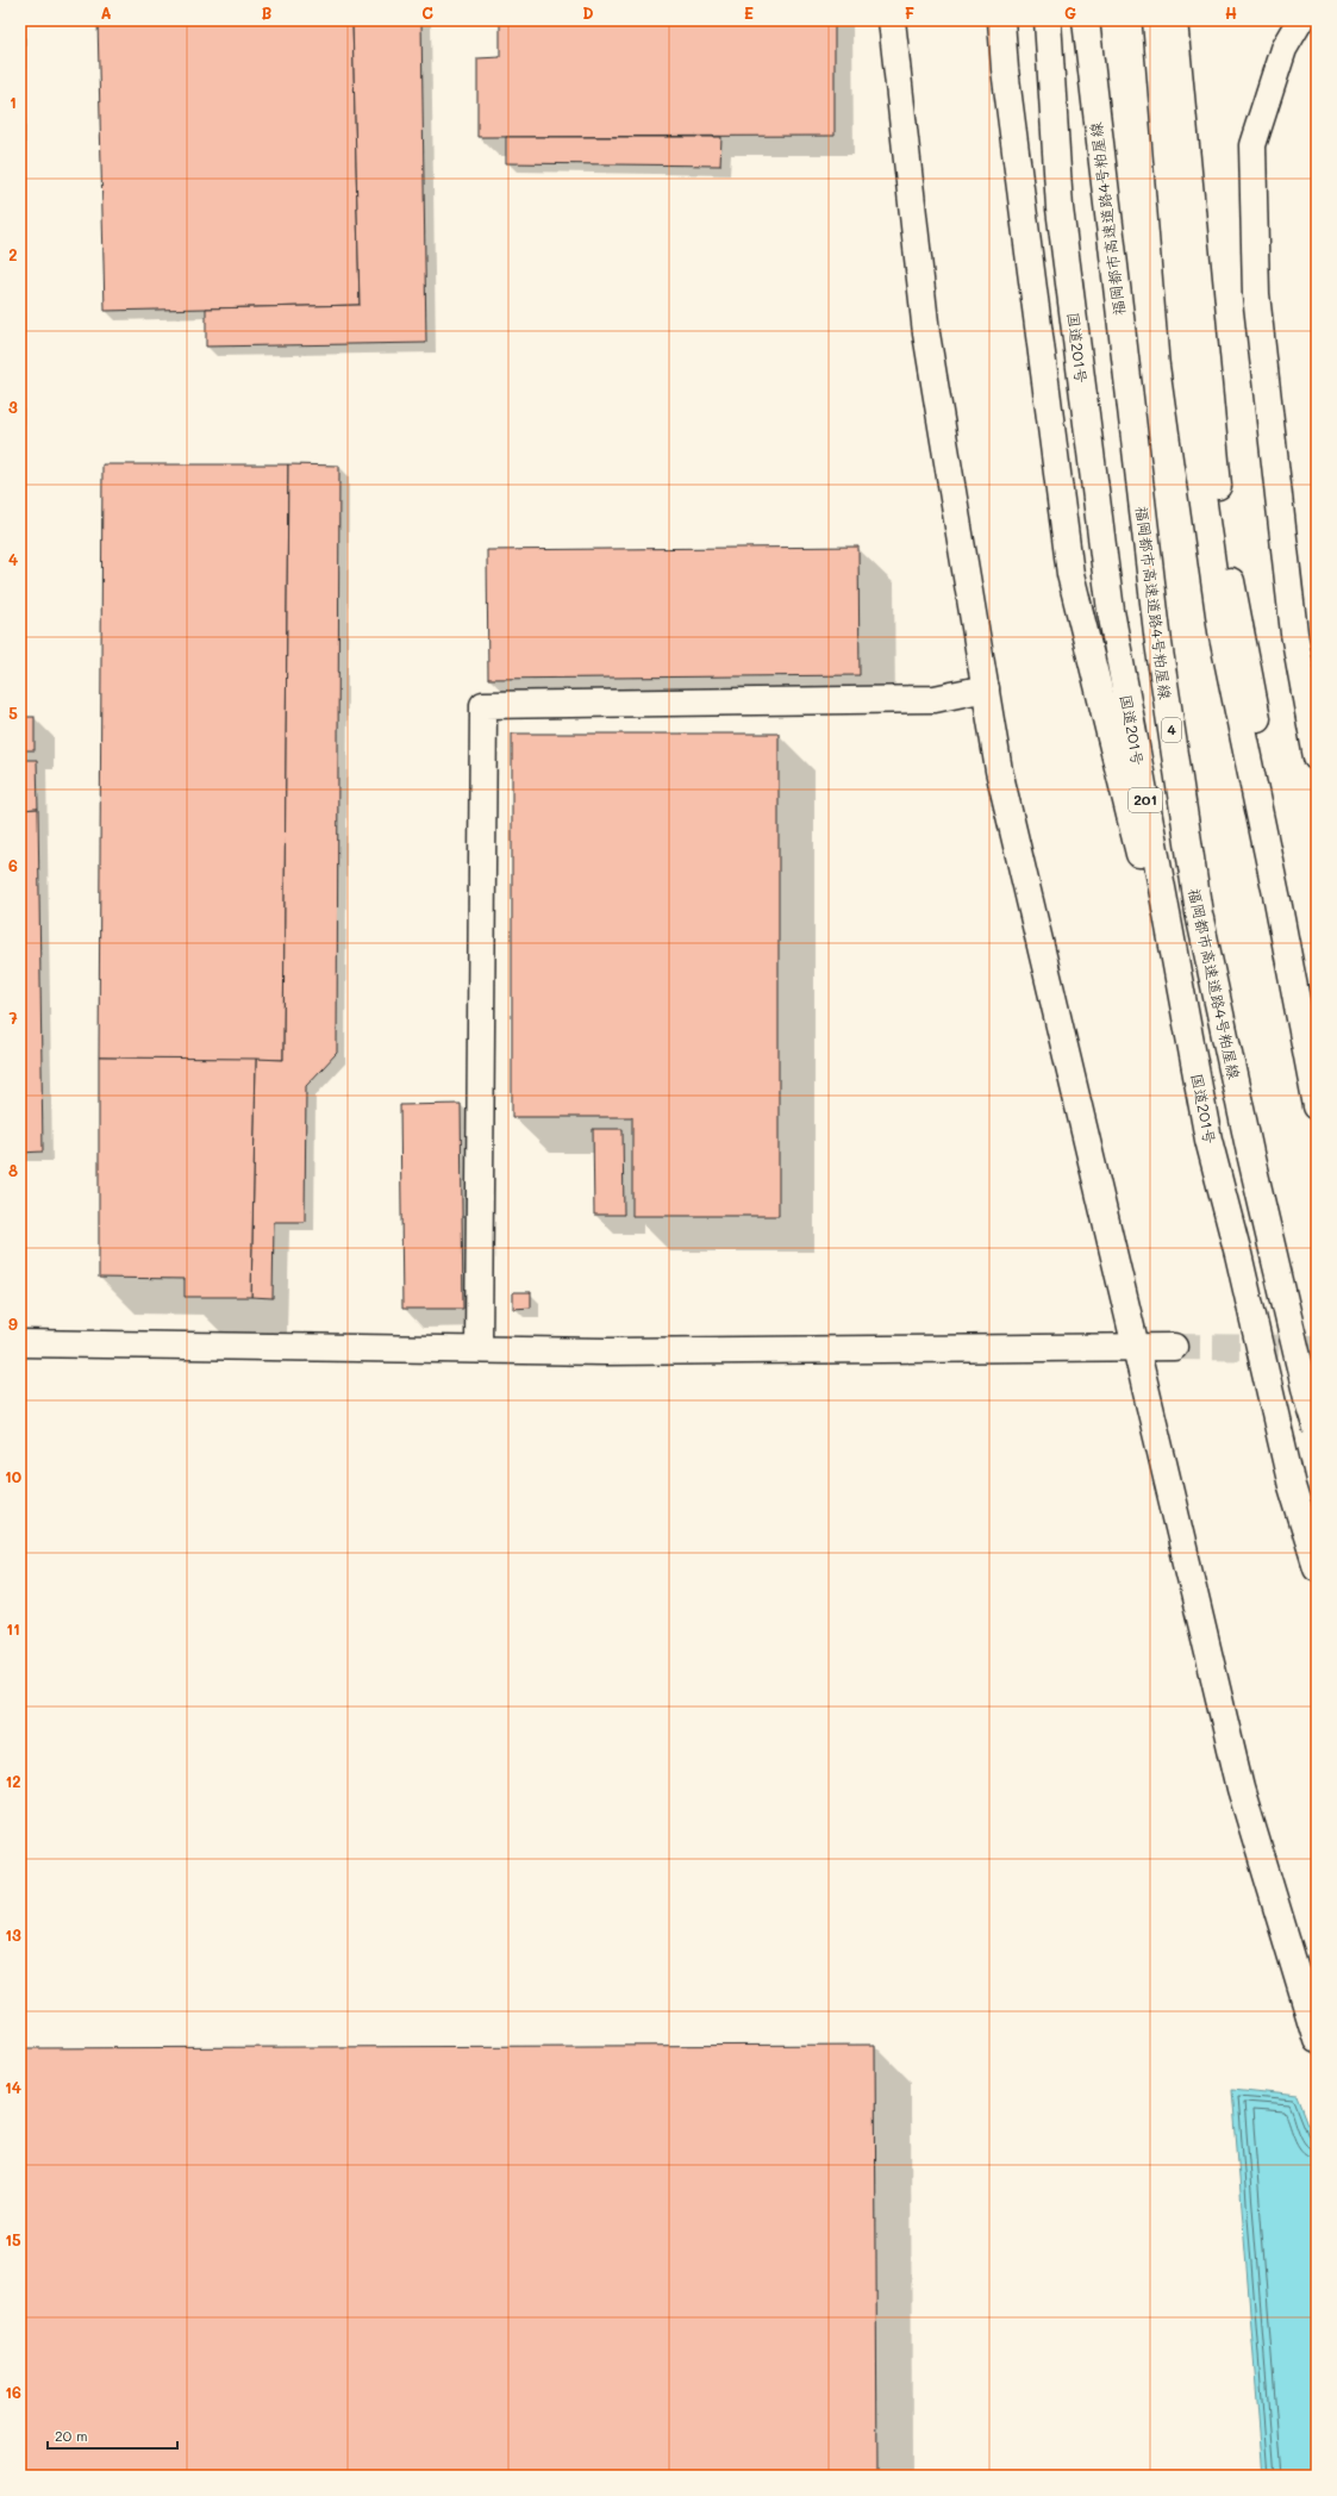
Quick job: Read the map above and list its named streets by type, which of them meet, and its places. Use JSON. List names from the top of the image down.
{
  "streets": {
    "main road": [
      "福岡都市高速道路4号粕屋線",
      "国道201号",
      "4",
      "201"
    ]
  },
  "scale_bar": "20 m",
  "grid": {
    "columns": [
      "A",
      "B",
      "C",
      "D",
      "E",
      "F",
      "G",
      "H"
    ],
    "rows": [
      "1",
      "2",
      "3",
      "4",
      "5",
      "6",
      "7",
      "8",
      "9",
      "10",
      "11",
      "12",
      "13",
      "14",
      "15",
      "16"
    ]
  }
}
